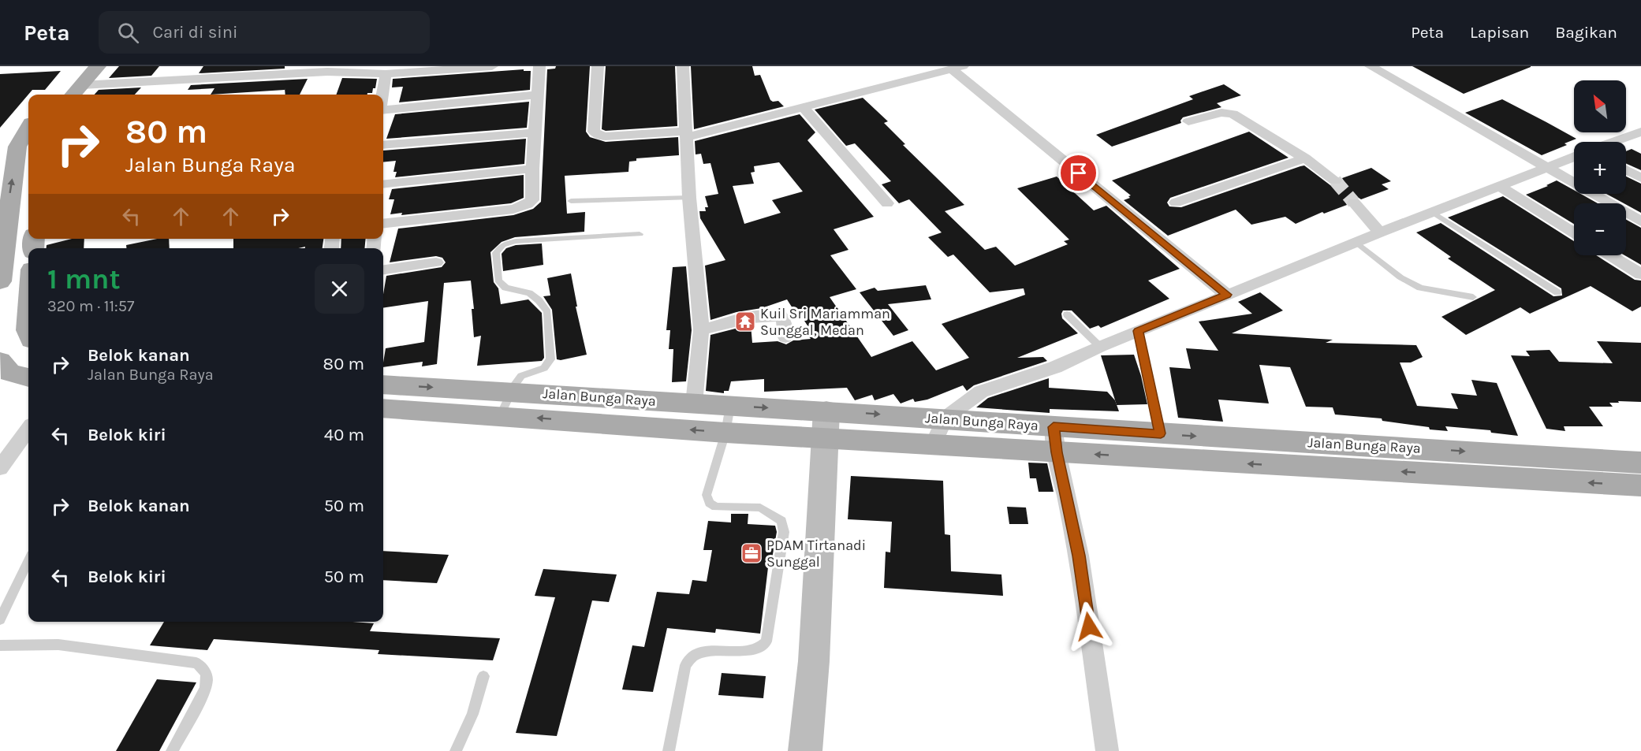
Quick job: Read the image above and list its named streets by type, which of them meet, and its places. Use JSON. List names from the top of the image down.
{
  "streets": {
    "main road": ["Jalan Bunga Raya"]
  },
  "places": {
    "temple": ["Kuil Sri Mariamman Sunggal, Medan"],
    "office": ["PDAM Tirtanadi Sunggal"]
  },
  "north": "top left",
  "page": {
    "header": "Peta",
    "search": "Cari di sini",
    "nav": ["Peta", "Lapisan", "Bagikan"],
    "map_buttons": ["+", "−"],
    "turn": ["80 m", "Jalan Bunga Raya"],
    "heading": ["1 mnt", "320 m · 11:57"],
    "list": [
      {
        "name": "Belok kanan",
        "note": "Jalan Bunga Raya",
        "value": "80 m"
      },
      {
        "name": "Belok kiri",
        "value": "40 m"
      },
      {
        "name": "Belok kanan",
        "value": "50 m"
      },
      {
        "name": "Belok kiri",
        "value": "50 m"
      }
    ]
  }
}
